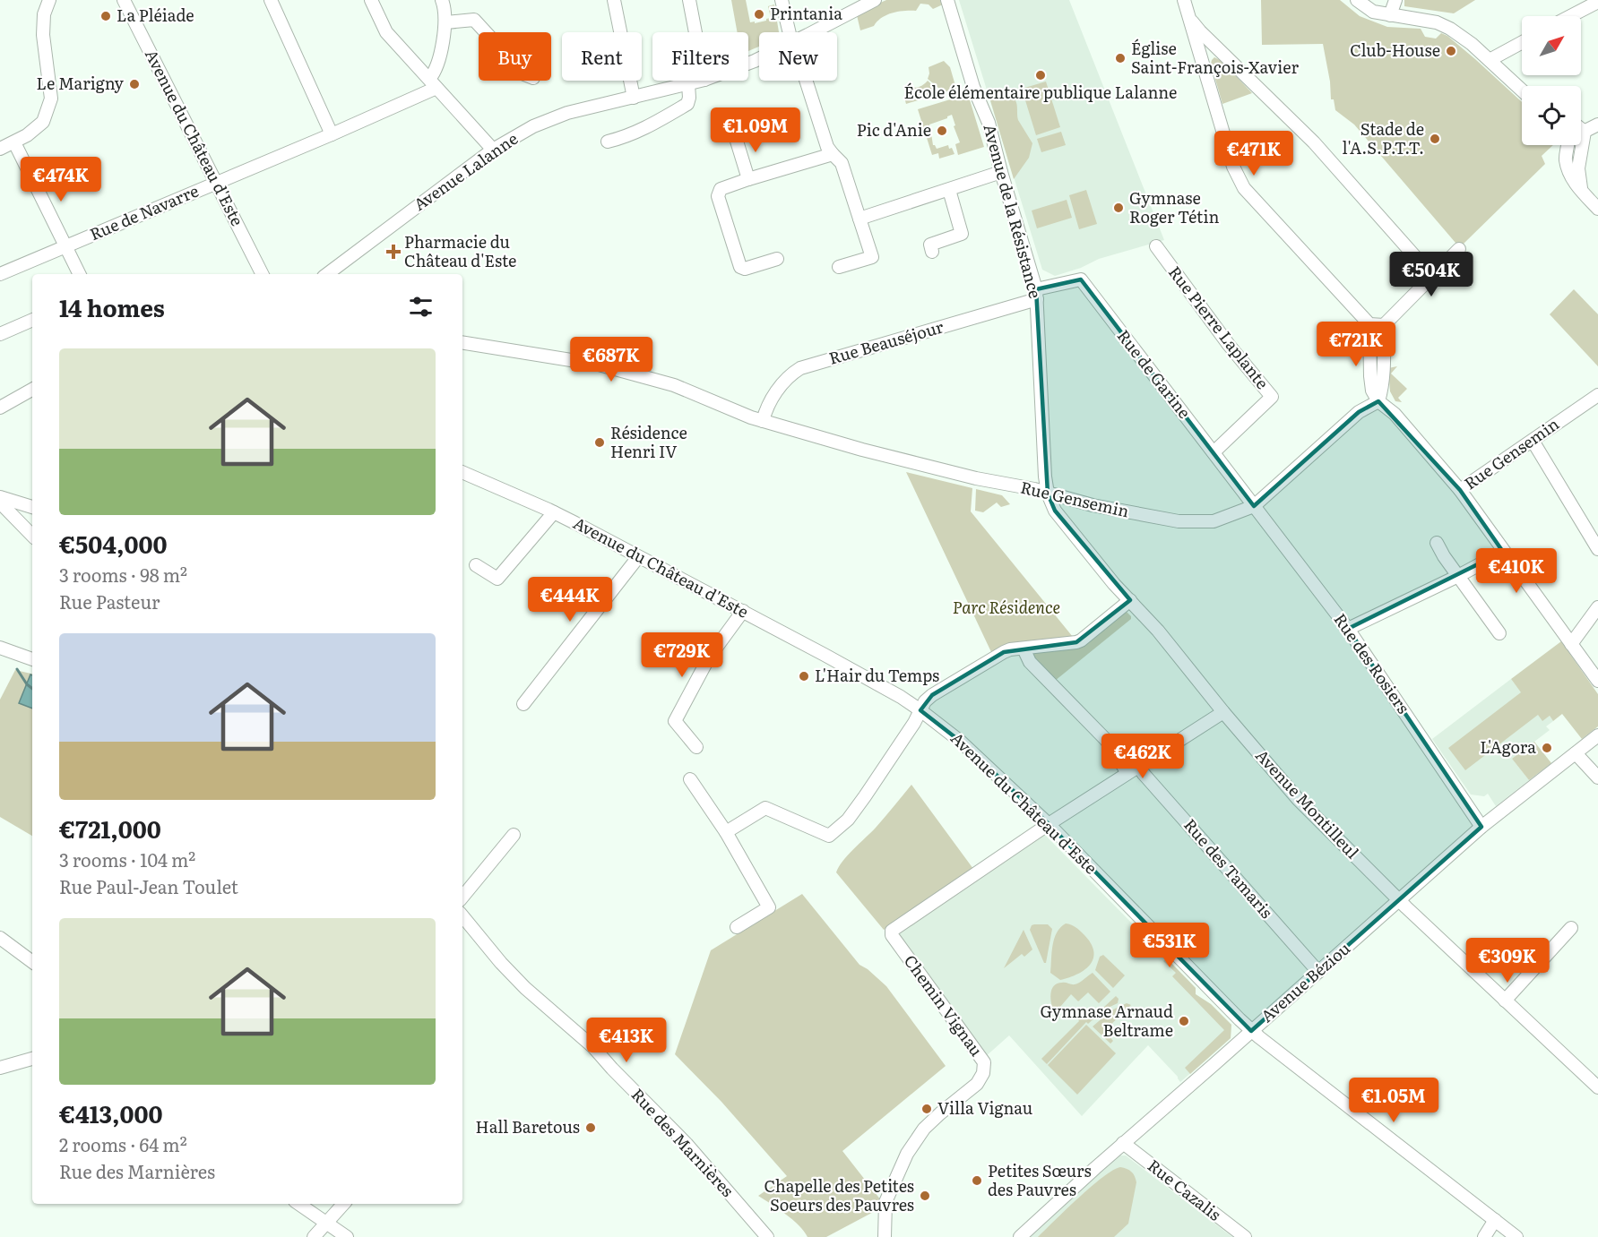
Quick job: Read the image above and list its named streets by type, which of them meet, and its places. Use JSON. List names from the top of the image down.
{
  "streets": {
    "street": [
      "Avenue du Château d'Este",
      "Avenue Lalanne",
      "Avenue de la Résistance",
      "Rue de Navarre",
      "Rue Pierre Laplante",
      "Rue Beauséjour",
      "Rue de Garine",
      "Rue Gensemin",
      "Rue des Rosiers",
      "Avenue Montilleul",
      "Rue des Tamaris",
      "Avenue Béziou",
      "Chemin Vignau",
      "Rue des Marnières",
      "Rue Cazalis"
    ]
  },
  "crossings": [
    ["Avenue du Château d'Este", "Rue de Navarre"],
    ["Avenue du Château d'Este", "Avenue Béziou"],
    ["Avenue du Château d'Este", "Chemin Vignau"],
    ["Avenue de la Résistance", "Rue Beauséjour"],
    ["Avenue de la Résistance", "Rue de Garine"],
    ["Avenue de la Résistance", "Rue Gensemin"],
    ["Avenue de la Résistance", "Avenue Montilleul"],
    ["Rue Pierre Laplante", "Rue de Garine"],
    ["Rue Beauséjour", "Rue de Garine"],
    ["Rue Beauséjour", "Rue Gensemin"],
    ["Rue de Garine", "Rue Gensemin"],
    ["Rue de Garine", "Rue des Rosiers"],
    ["Rue Gensemin", "Rue des Rosiers"],
    ["Rue Gensemin", "Avenue Montilleul"],
    ["Rue des Rosiers", "Avenue Béziou"],
    ["Avenue Montilleul", "Avenue Béziou"],
    ["Rue des Tamaris", "Avenue Béziou"],
    ["Avenue Béziou", "Rue Cazalis"]
  ],
  "parks": ["Parc Résidence"],
  "places": {
    "other": [
      "Printania",
      "La Pléiade",
      "Club-House",
      "Église Saint-François-Xavier",
      "École élémentaire publique Lalanne",
      "Le Marigny",
      "Pic d'Anie",
      "Stade de l'A.S.P.T.T.",
      "Gymnase Roger Tétin",
      "Résidence Henri IV",
      "L'Hair du Temps",
      "L'Agora",
      "Gymnase Arnaud Beltrame",
      "Villa Vignau",
      "Hall Baretous",
      "Petites Sœurs des Pauvres",
      "Chapelle des Petites Soeurs des Pauvres"
    ],
    "health": ["Pharmacie du Château d'Este"]
  },
  "north": "top right",
  "page": {
    "chip": [
      "Buy",
      "Rent",
      "Filters",
      "New"
    ],
    "price": [
      "€1.09M",
      "€471K",
      "€474K",
      "€504K",
      "€721K",
      "€687K",
      "€410K",
      "€444K",
      "€729K",
      "€462K",
      "€531K",
      "€309K",
      "€413K",
      "€1.05M"
    ],
    "heading": "14 homes",
    "list": [
      {
        "name": "€504,000",
        "note": "3 rooms · 98 m² · Rue Pasteur"
      },
      {
        "name": "€721,000",
        "note": "3 rooms · 104 m² · Rue Paul-Jean Toulet"
      },
      {
        "name": "€413,000",
        "note": "2 rooms · 64 m² · Rue des Marnières"
      }
    ]
  }
}
